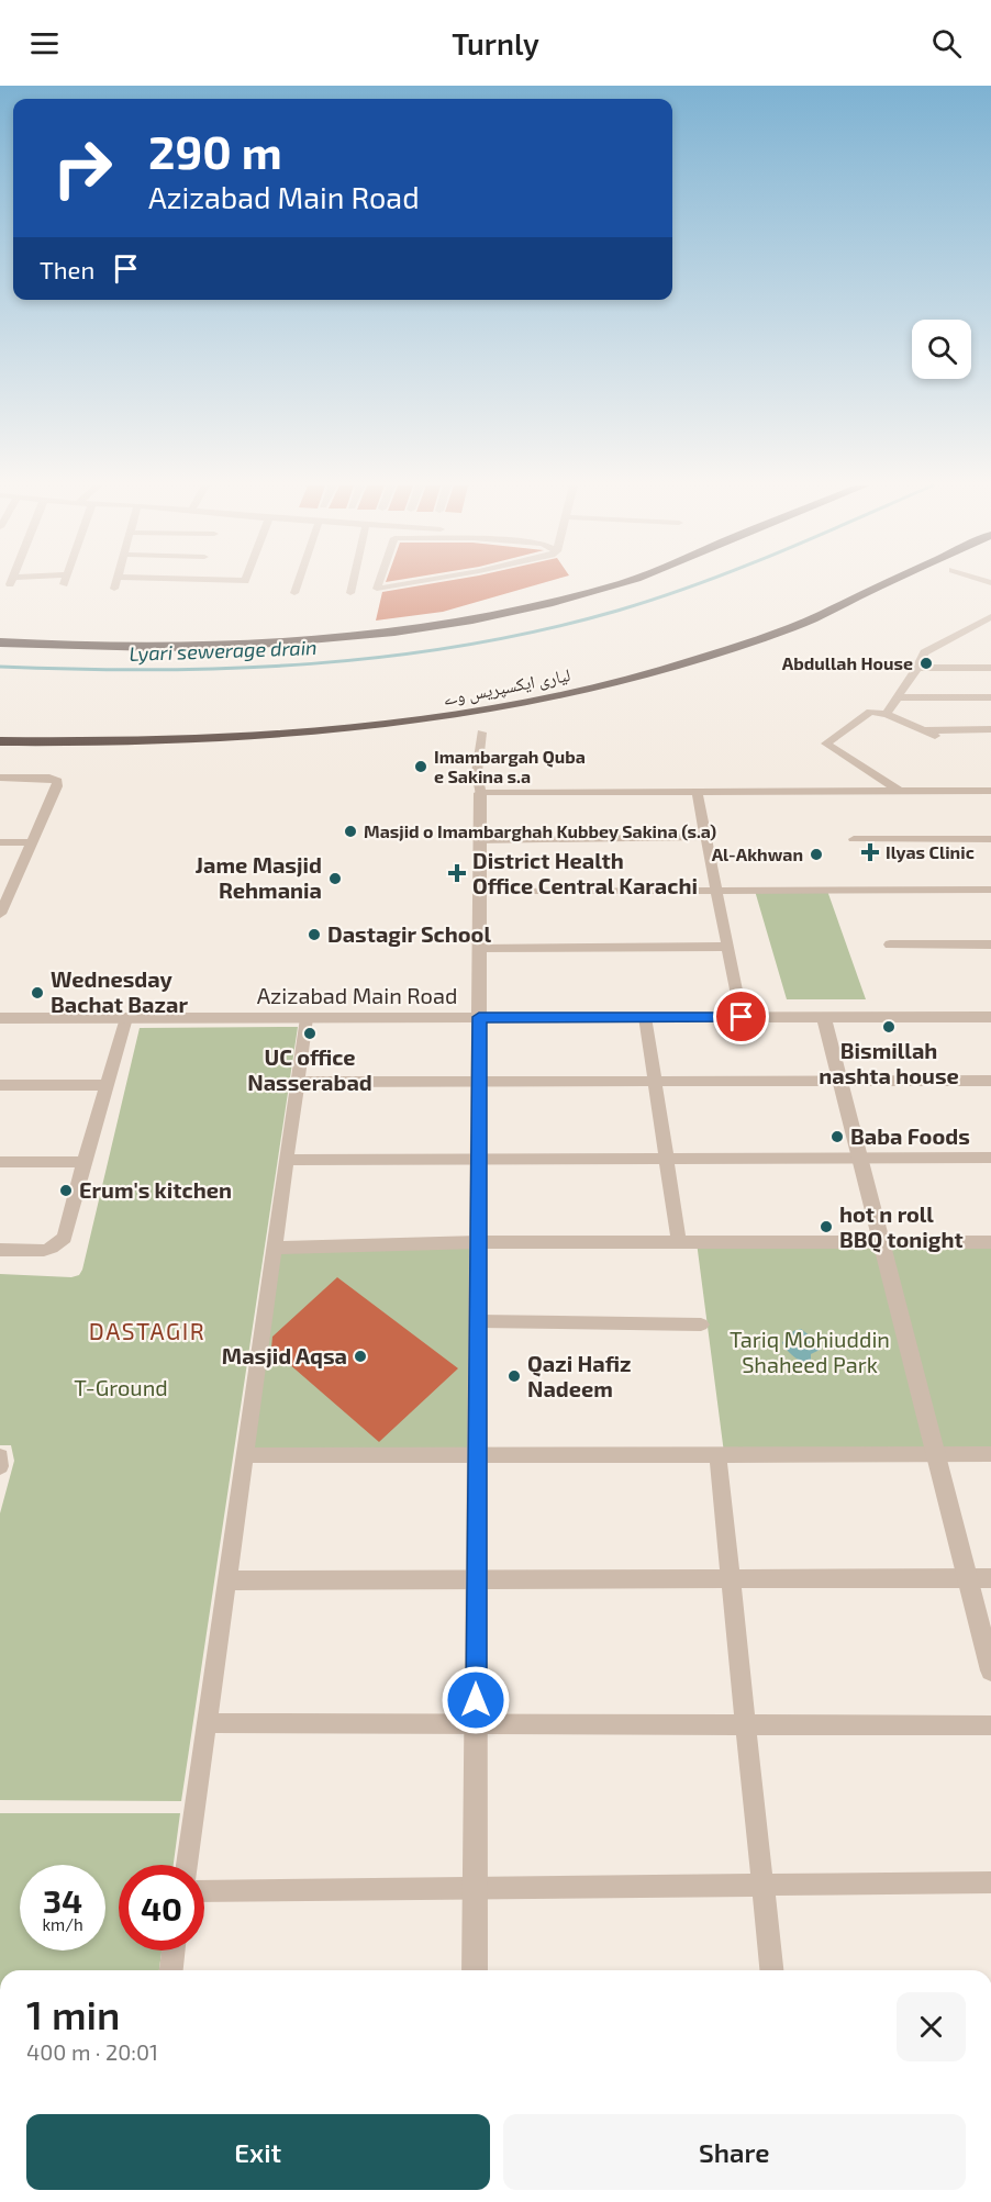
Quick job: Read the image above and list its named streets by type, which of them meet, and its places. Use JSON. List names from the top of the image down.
{
  "streets": {
    "highway": ["لیاری ایکسپریس وے"],
    "street": ["Azizabad Main Road"]
  },
  "districts": ["DASTAGIR"],
  "water": ["Lyari sewerage drain"],
  "parks": ["Tariq Mohiuddin Shaheed Park", "T-Ground"],
  "places": {
    "other": [
      "Abdullah House",
      "Imambargah Quba e Sakina s.a",
      "Masjid o Imambarghah Kubbey Sakina (s.a)",
      "Al-Akhwan",
      "Jame Masjid Rehmania",
      "Dastagir School",
      "Wednesday Bachat Bazar",
      "Bismillah nashta house",
      "UC office Nasserabad",
      "Baba Foods",
      "Erum's kitchen",
      "hot n roll BBQ tonight",
      "Masjid Aqsa",
      "Qazi Hafiz Nadeem"
    ],
    "health": ["Ilyas Clinic", "District Health Office Central Karachi"]
  },
  "page": {
    "header": "Turnly",
    "turn": ["290 m", "Azizabad Main Road"],
    "then": "Then",
    "speed": "34 km/h",
    "limit": "40",
    "heading": ["1 min", "400 m · 20:01"],
    "buttons": ["Exit", "Share"]
  }
}
